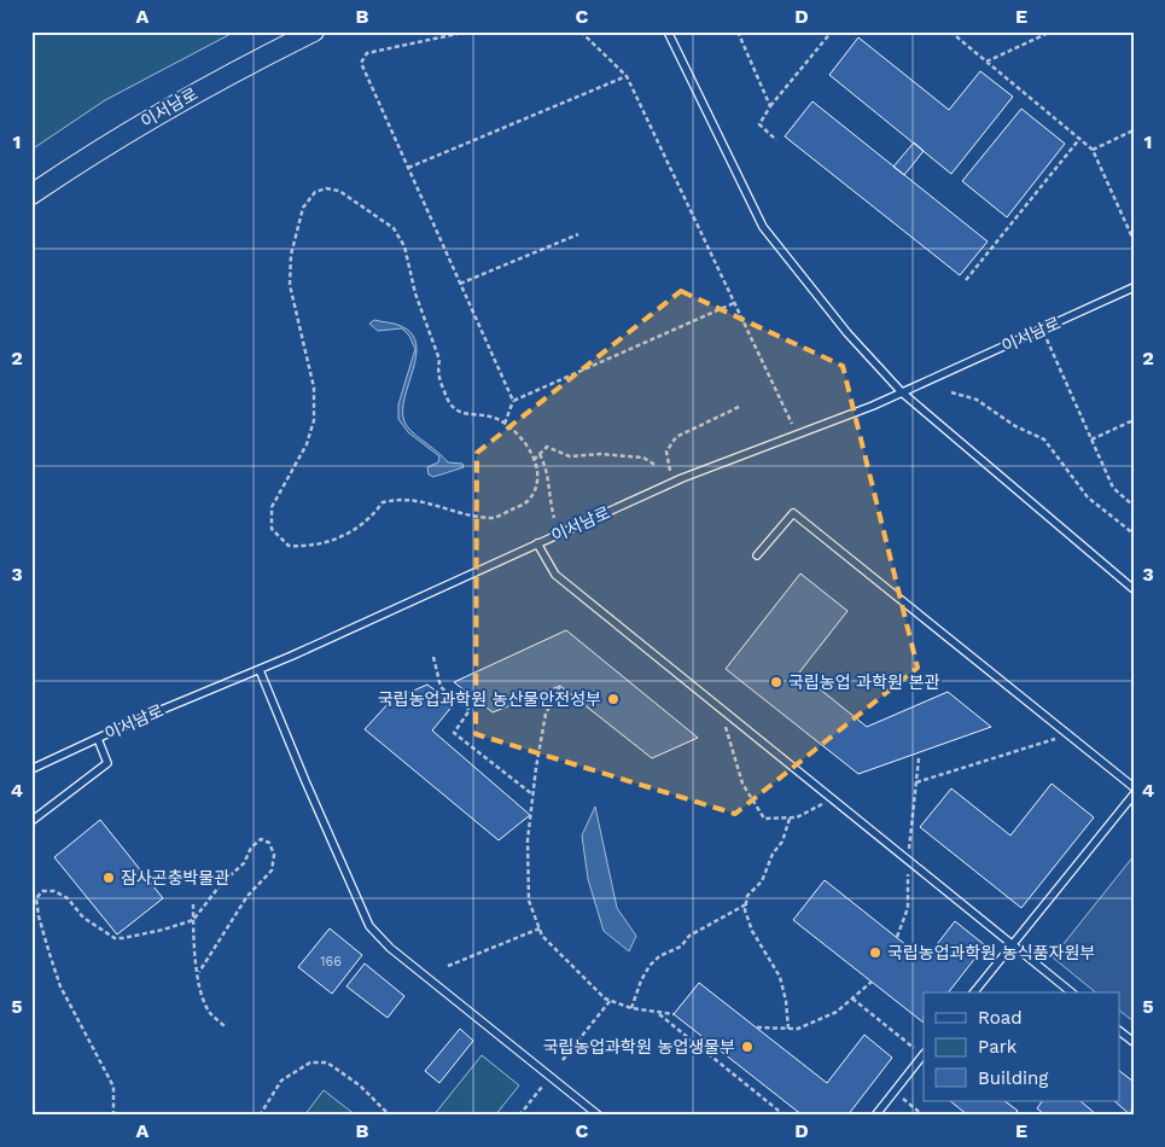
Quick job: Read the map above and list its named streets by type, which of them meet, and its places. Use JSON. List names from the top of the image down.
{
  "streets": {
    "main road": ["이서남로"]
  },
  "places": [
    "국립농업 과학원 본관",
    "국립농업과학원 농산물안전성부",
    "잠사곤충박물관",
    "국립농업과학원 농식품자원부",
    "국립농업과학원 농업생물부"
  ],
  "house_numbers": ["166"],
  "legend": ["Road", "Park", "Building"],
  "grid": {
    "columns": [
      "A",
      "B",
      "C",
      "D",
      "E"
    ],
    "rows": [
      "1",
      "2",
      "3",
      "4",
      "5"
    ]
  }
}
